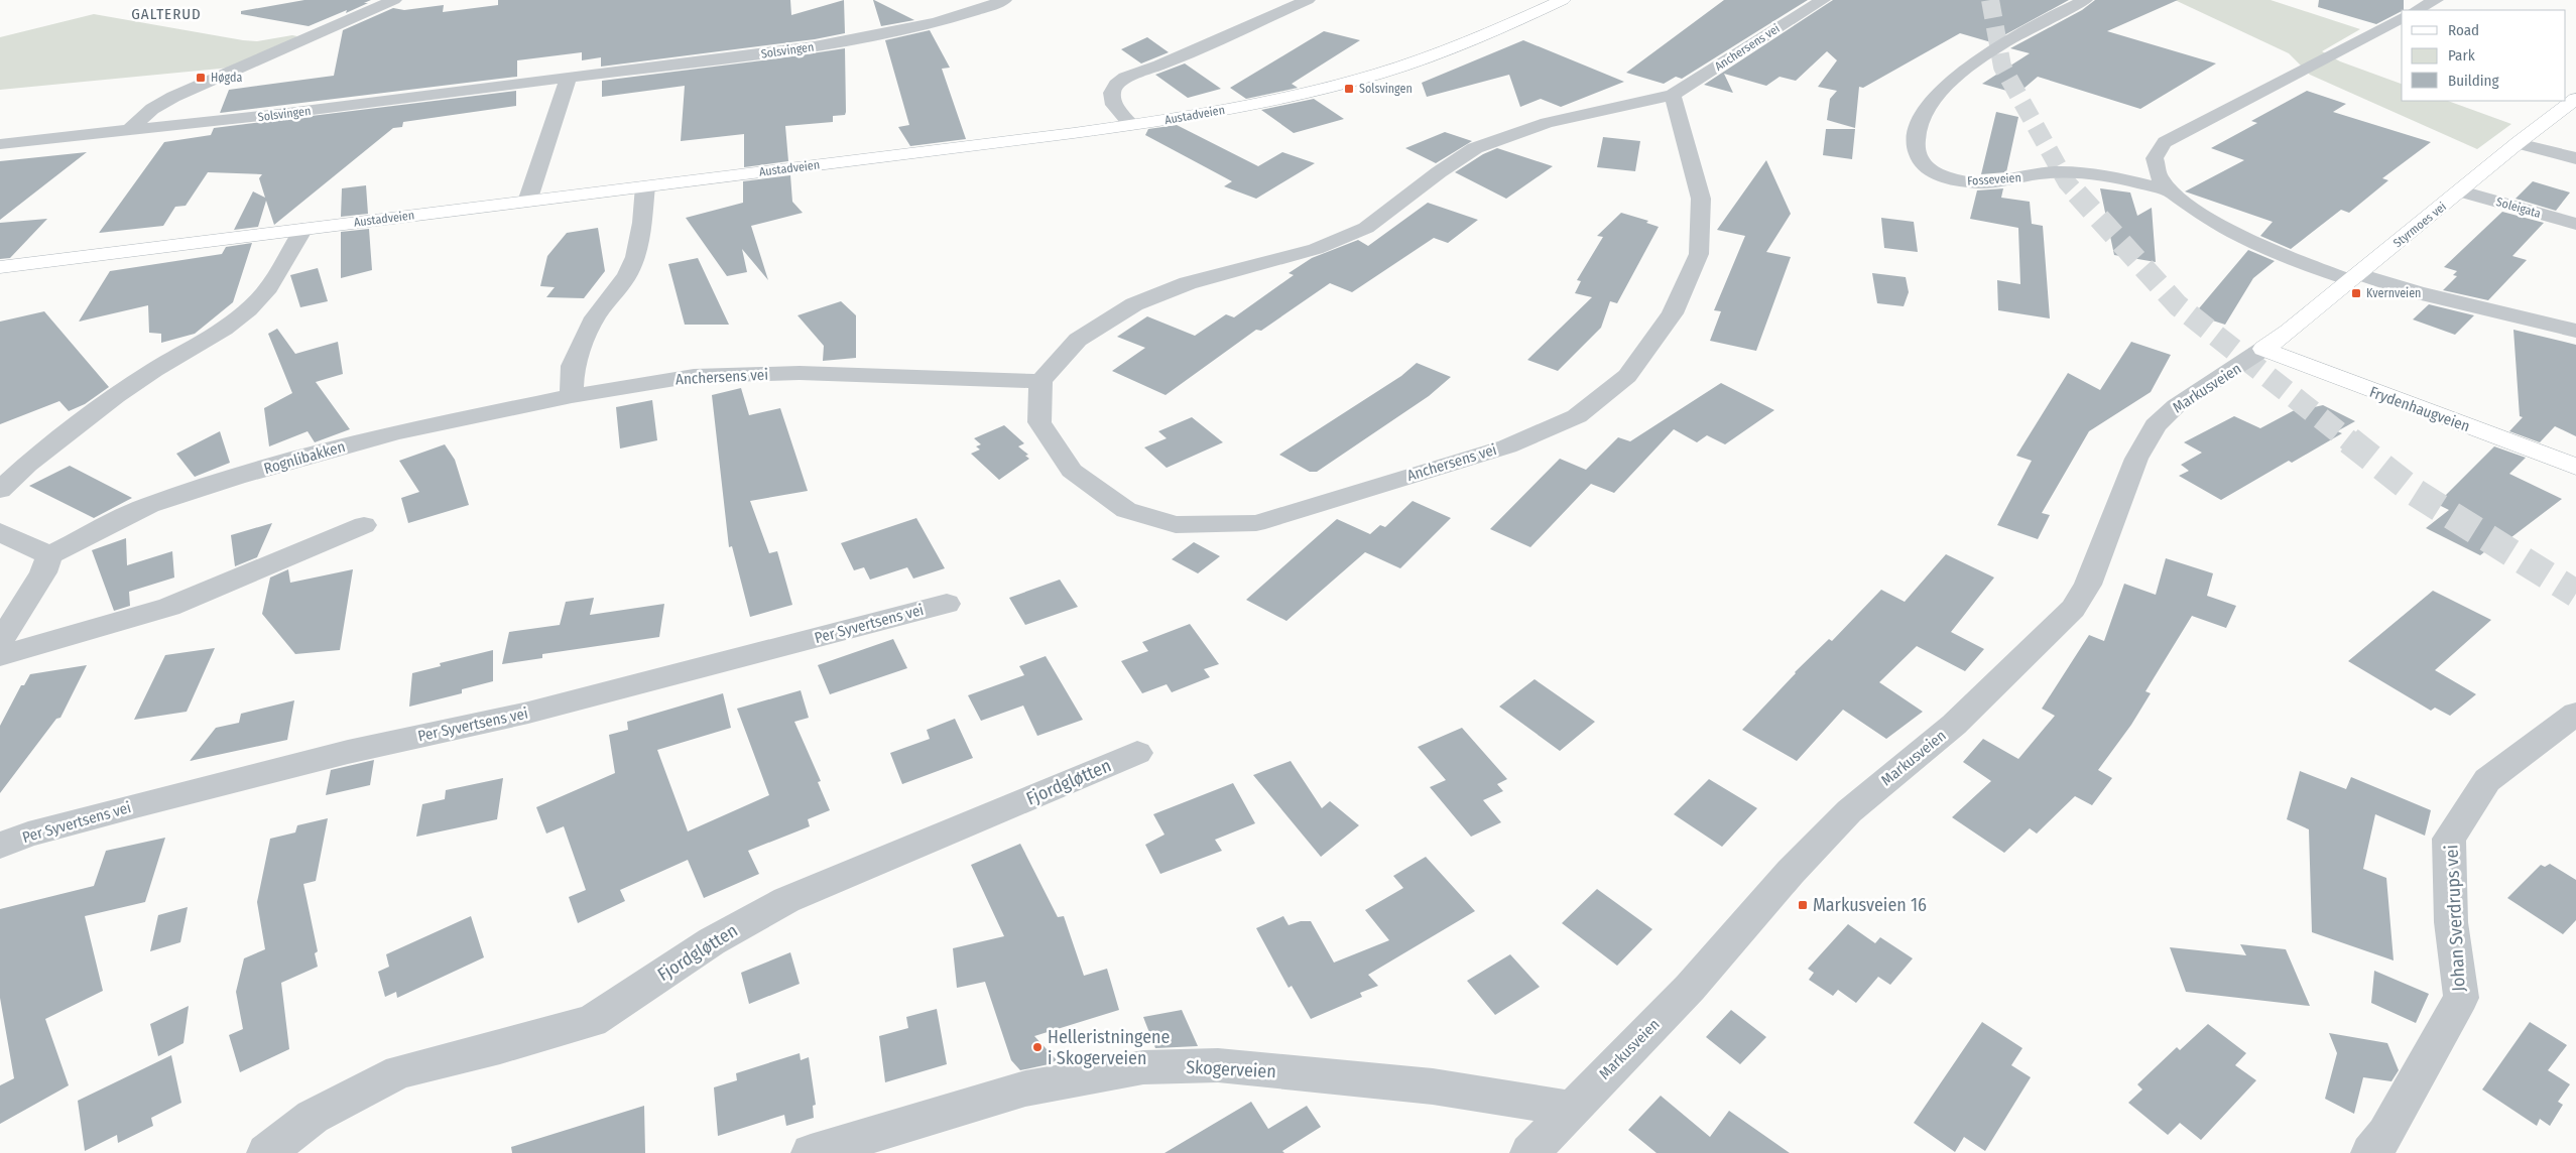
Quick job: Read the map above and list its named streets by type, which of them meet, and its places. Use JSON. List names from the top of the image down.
{
  "streets": {
    "main road": ["Austadveien", "Styrmoes vei", "Frydenhaugveien"],
    "street": [
      "Anchersens vei",
      "Solsvingen",
      "Fosseveien",
      "Soleigata",
      "Markusveien",
      "Rognlibakken",
      "Per Syvertsens vei",
      "Fjordgløtten",
      "Johan Sverdrups vei",
      "Skogerveien"
    ]
  },
  "crossings": [
    ["Anchersens vei", "Rognlibakken"],
    ["Soleigata", "Styrmoes vei"],
    ["Styrmoes vei", "Markusveien"],
    ["Styrmoes vei", "Frydenhaugveien"],
    ["Markusveien", "Frydenhaugveien"],
    ["Markusveien", "Skogerveien"]
  ],
  "districts": ["GALTERUD"],
  "places": {
    "transit": [
      "Høgda",
      "Solsvingen",
      "Kvernveien",
      "Markusveien 16"
    ],
    "other": ["Helleristningene i Skogerveien"]
  },
  "legend": ["Road", "Park", "Building"]
}
